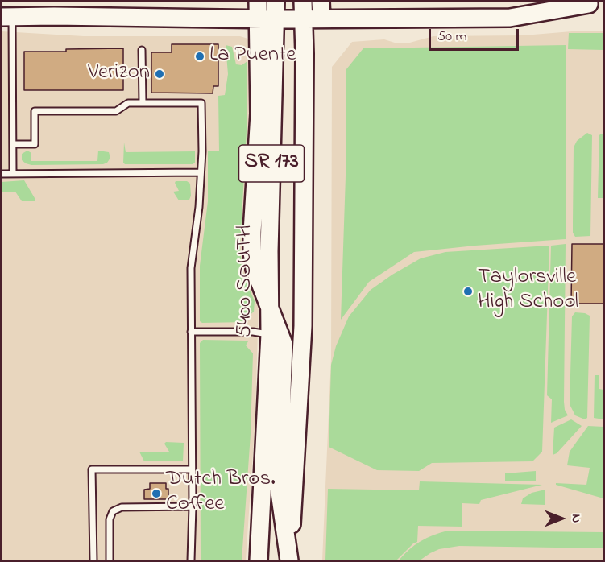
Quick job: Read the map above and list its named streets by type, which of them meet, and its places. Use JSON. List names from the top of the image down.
{
  "streets": {
    "main road": ["SR 173", "5400 SOUTH"]
  },
  "places": [
    "La Puente",
    "Verizon",
    "Taylorsville High School",
    "Dutch Bros. Coffee"
  ],
  "scale_bar": "50 m",
  "north": "right"
}
